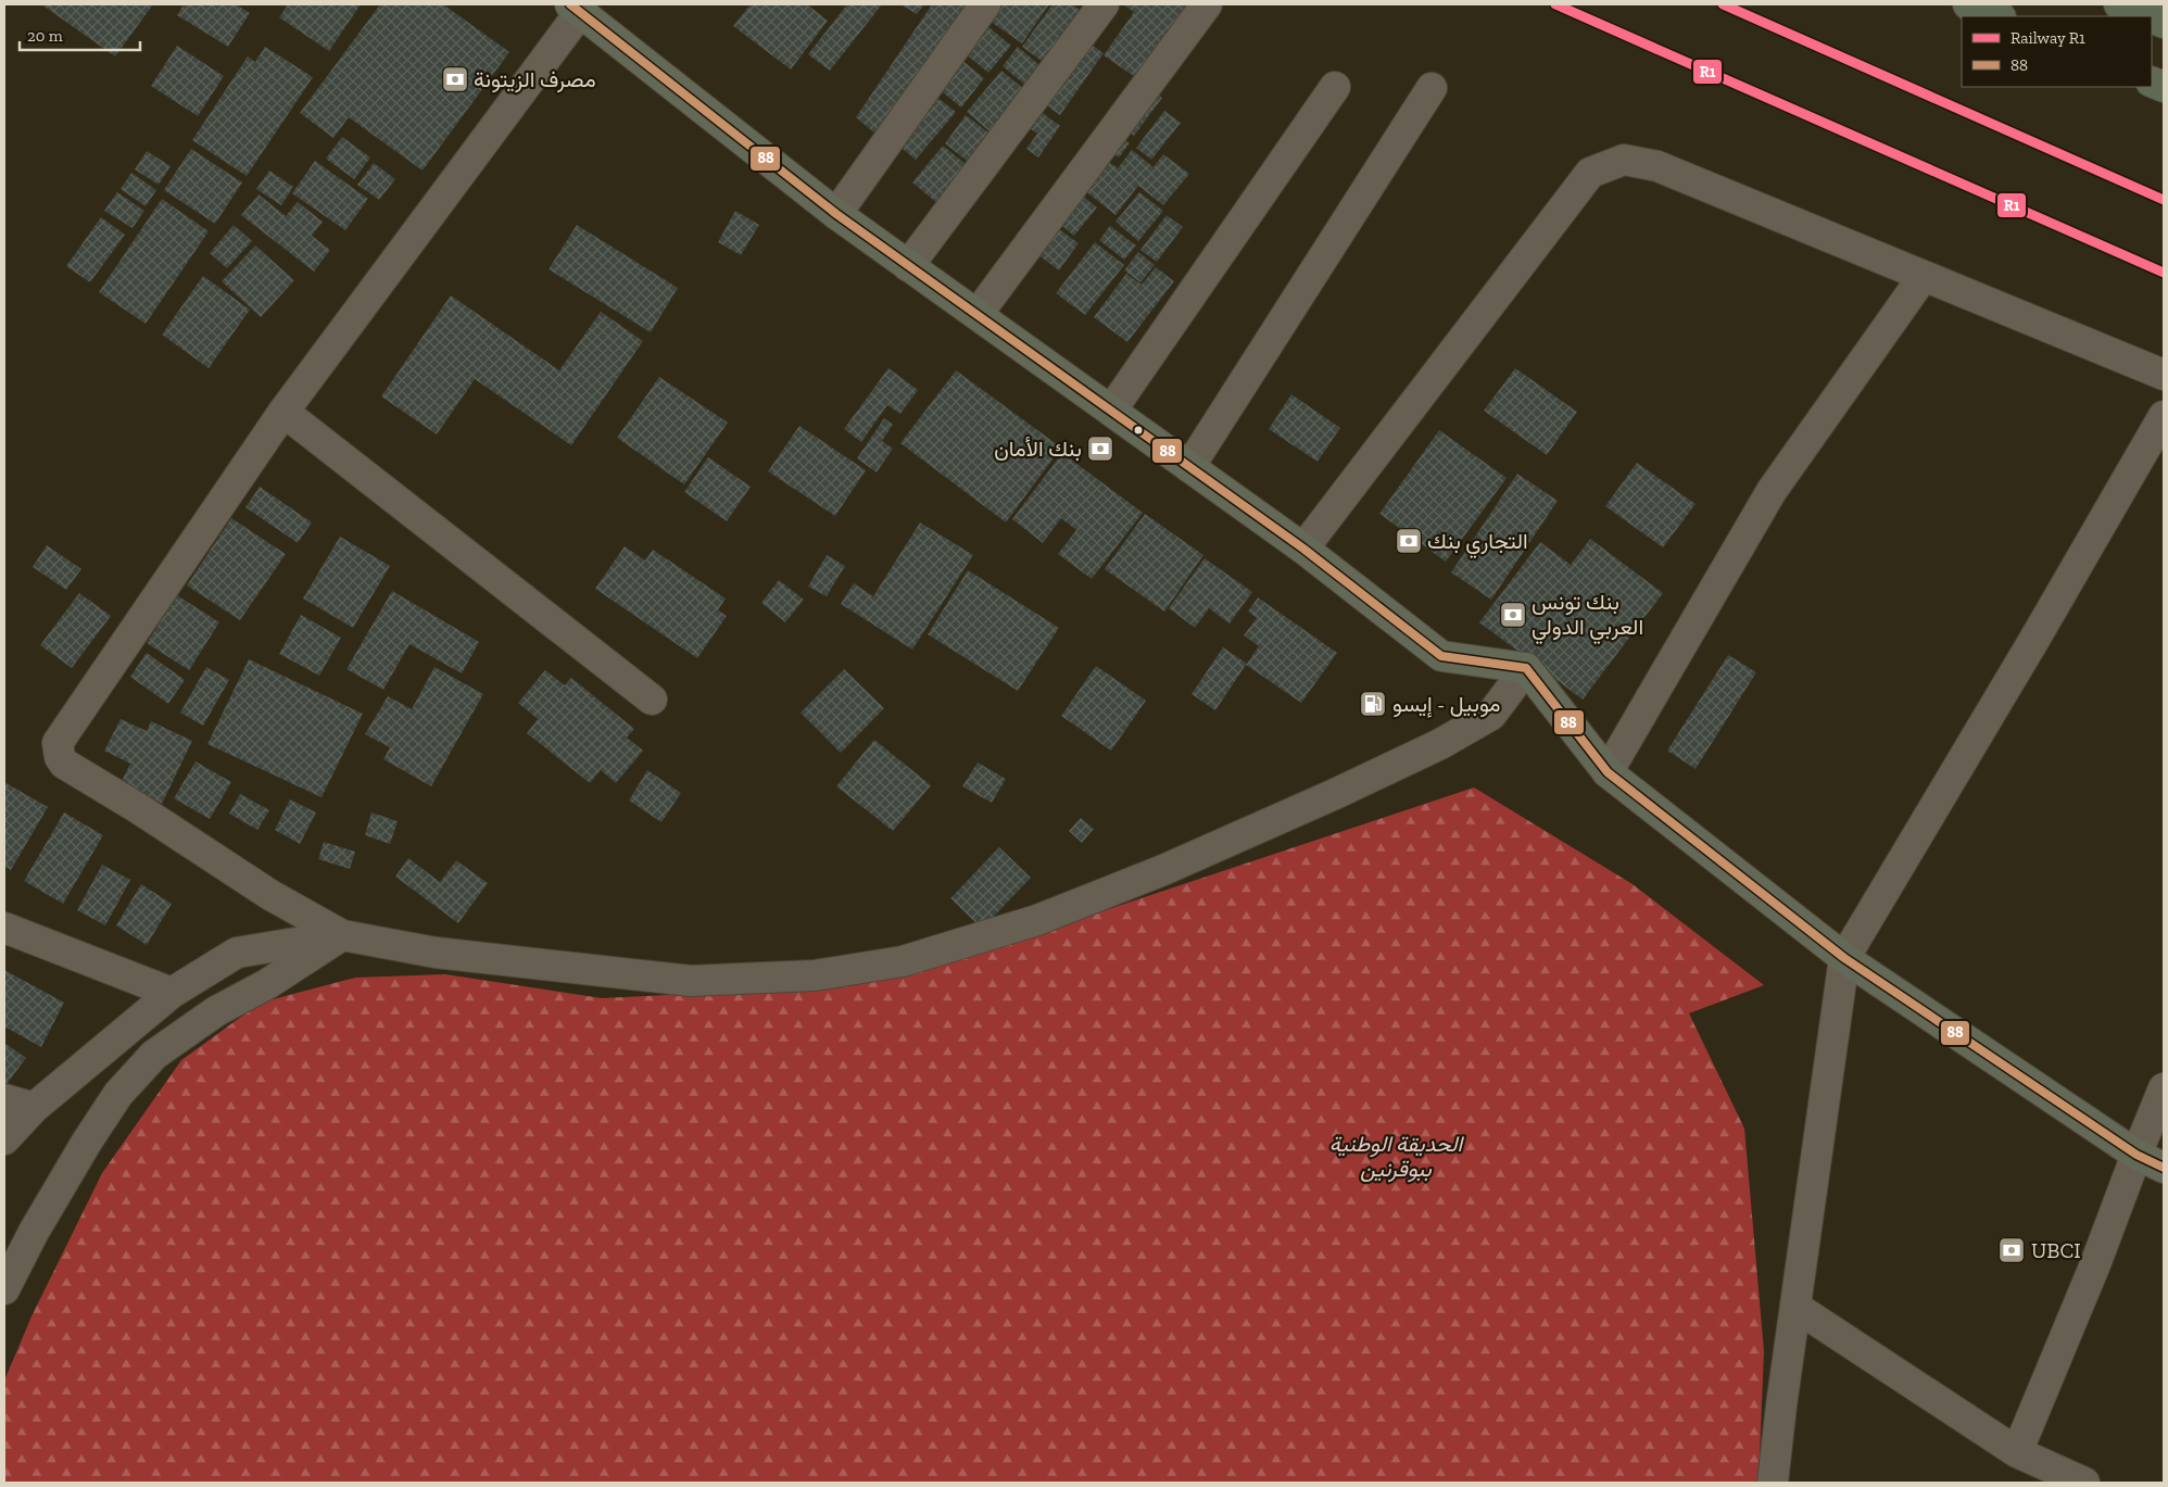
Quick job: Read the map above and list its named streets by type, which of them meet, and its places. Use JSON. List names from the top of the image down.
{
  "parks": ["الحديقة الوطنية ببوقرنين"],
  "places": {
    "bank": [
      "مصرف الزيتونة",
      "بنك الأمان",
      "التجاري بنك",
      "بنك تونس العربي الدولي",
      "UBCI"
    ],
    "fuel station": ["موبيل - إيسو"]
  },
  "lines": ["rail line R1", "transit line 88"],
  "legend": ["Railway R1", "88"],
  "scale_bar": "20 m"
}
